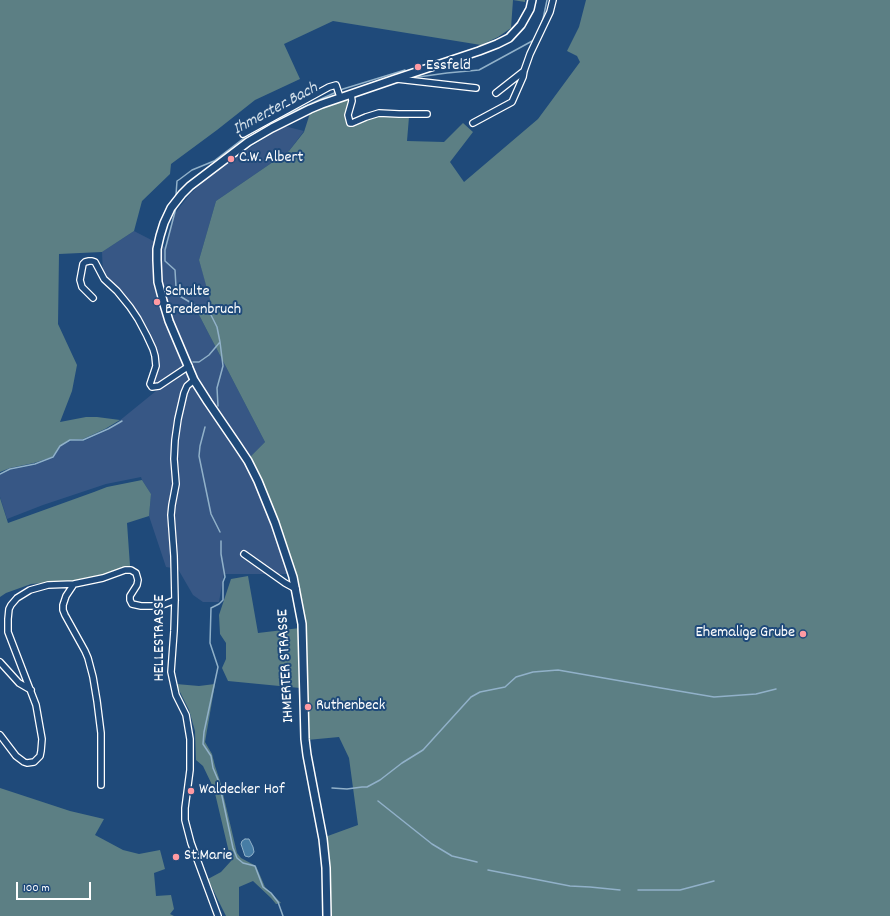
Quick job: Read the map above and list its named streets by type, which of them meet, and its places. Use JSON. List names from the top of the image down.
{
  "streets": {
    "main road": ["IHMERTER STRASSE"],
    "street": ["HELLESTRASSE"]
  },
  "crossings": [
    ["HELLESTRASSE", "IHMERTER STRASSE"]
  ],
  "water": ["Ihmerter Bach"],
  "places": [
    "Essfeld",
    "C.W. Albert",
    "Schulte Bredenbruch",
    "Ehemalige Grube",
    "Ruthenbeck",
    "Waldecker Hof",
    "St.Marie"
  ],
  "scale_bar": "100 m"
}
